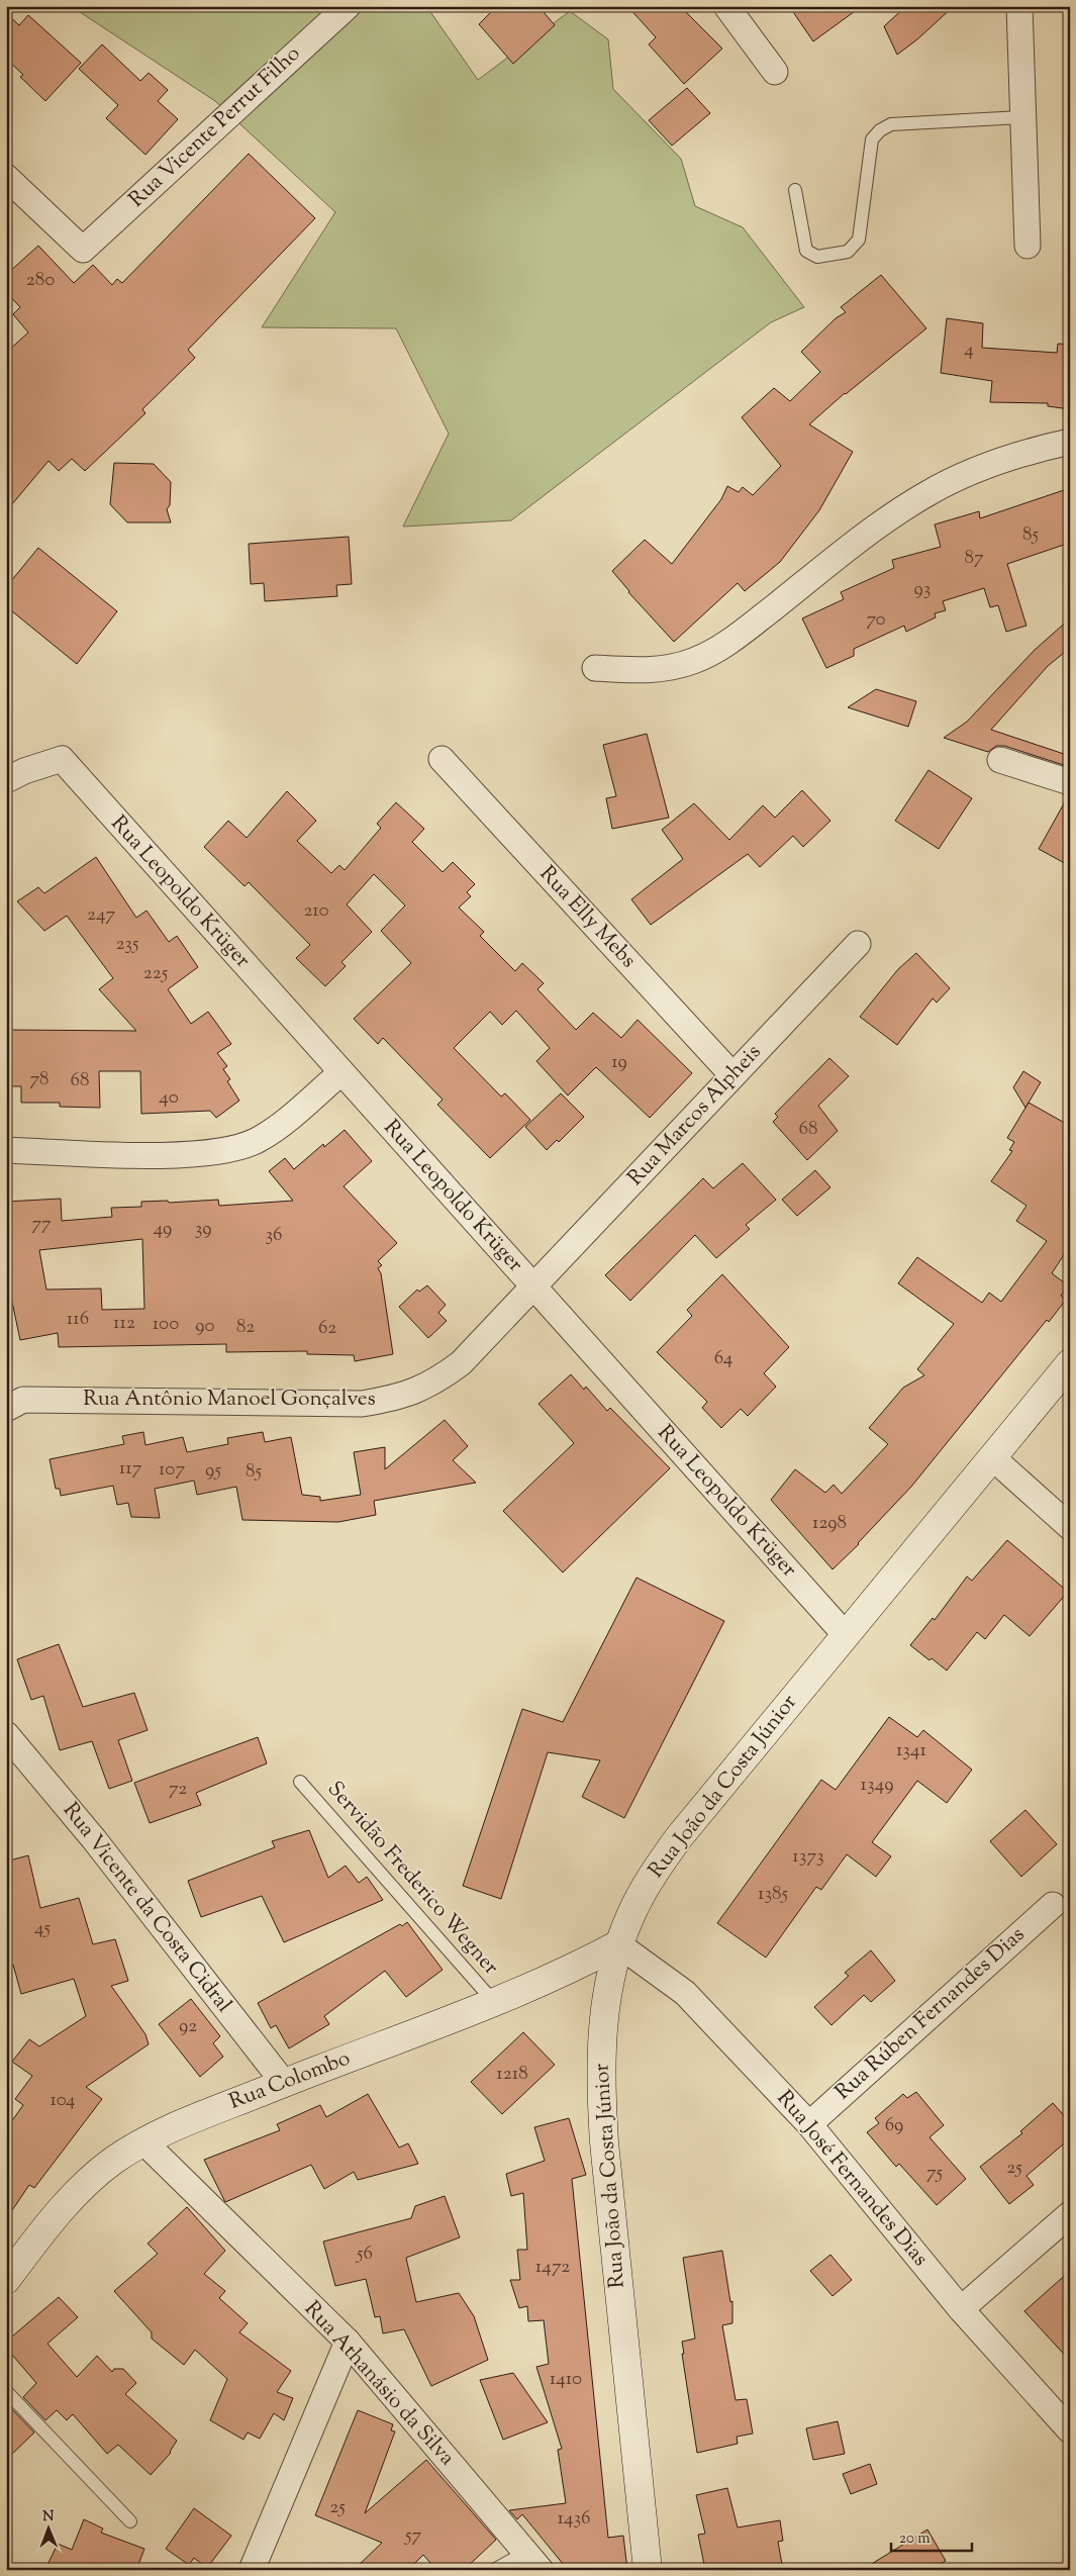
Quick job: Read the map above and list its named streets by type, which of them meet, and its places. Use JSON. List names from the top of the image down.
{
  "streets": {
    "main road": ["Rua João da Costa Júnior", "Rua Colombo"],
    "street": [
      "Rua Vicente Perrut Filho",
      "Rua Leopoldo Krüger",
      "Rua Elly Mebs",
      "Rua Marcos Alpheis",
      "Rua Antônio Manoel Gonçalves",
      "Rua Vicente da Costa Cidral",
      "Rua Rúben Fernandes Dias",
      "Rua José Fernandes Dias",
      "Rua Athanásio da Silva"
    ],
    "lane": ["Servidão Frederico Wegner"]
  },
  "crossings": [
    ["Rua Leopoldo Krüger", "Rua Marcos Alpheis"],
    ["Rua Leopoldo Krüger", "Rua Antônio Manoel Gonçalves"],
    ["Rua Leopoldo Krüger", "Rua João da Costa Júnior"],
    ["Rua Elly Mebs", "Rua Marcos Alpheis"],
    ["Rua Marcos Alpheis", "Rua Antônio Manoel Gonçalves"],
    ["Rua João da Costa Júnior", "Rua Colombo"],
    ["Rua João da Costa Júnior", "Rua José Fernandes Dias"],
    ["Servidão Frederico Wegner", "Rua Colombo"],
    ["Rua Vicente da Costa Cidral", "Rua Colombo"],
    ["Rua Rúben Fernandes Dias", "Rua José Fernandes Dias"],
    ["Rua Colombo", "Rua José Fernandes Dias"],
    ["Rua Colombo", "Rua Athanásio da Silva"]
  ],
  "house_numbers": [
    "280",
    "4",
    "85",
    "87",
    "93",
    "70",
    "210",
    "247",
    "235",
    "225",
    "19",
    "78",
    "68",
    "40",
    "68",
    "77",
    "49",
    "39",
    "36",
    "116",
    "112",
    "100",
    "90",
    "82",
    "62",
    "64",
    "117",
    "107",
    "95",
    "85",
    "1298",
    "1341",
    "1349",
    "72",
    "1373",
    "1385",
    "45",
    "92",
    "1218",
    "104",
    "69",
    "25",
    "75",
    "56",
    "1472",
    "1410",
    "25",
    "1436",
    "57"
  ],
  "scale_bar": "20 m",
  "north": "top"
}
